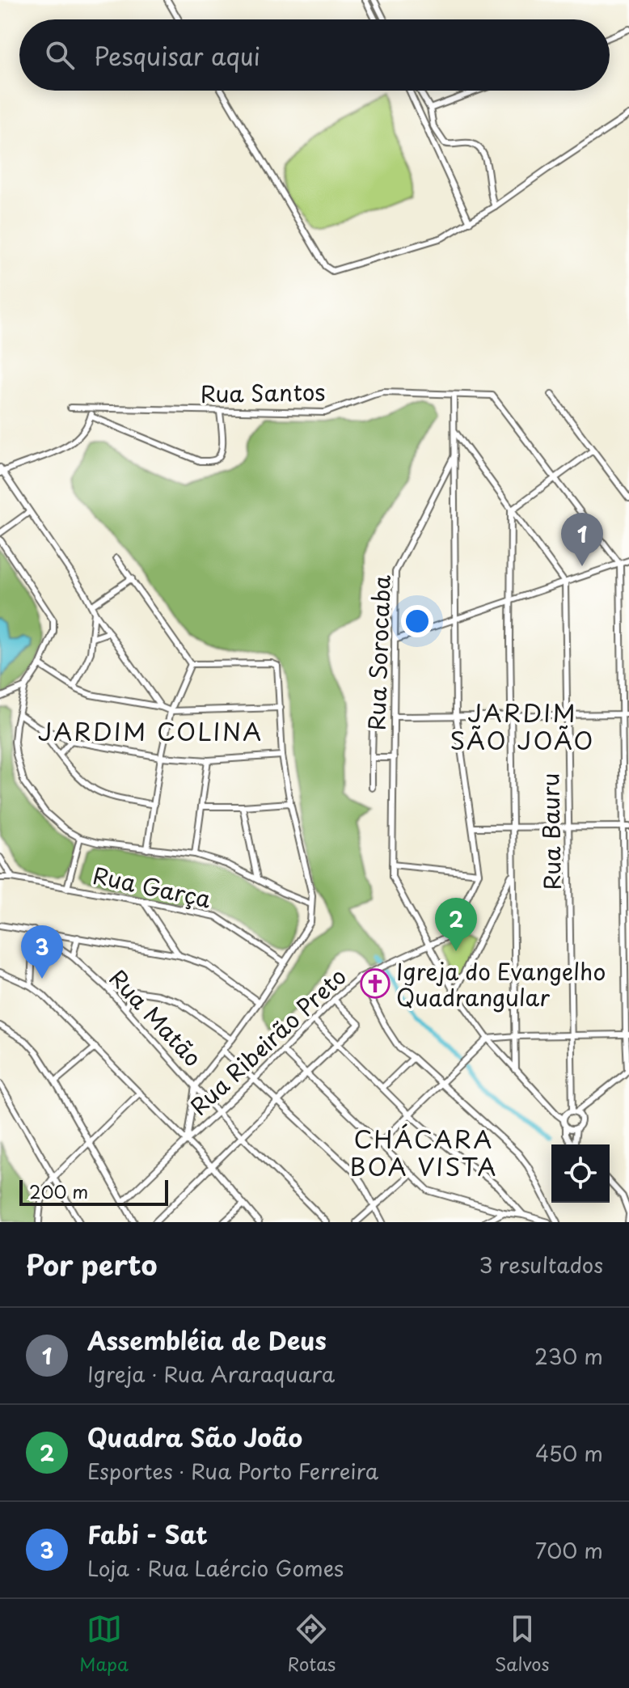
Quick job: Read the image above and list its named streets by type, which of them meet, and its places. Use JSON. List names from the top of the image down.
{
  "streets": {
    "street": [
      "Rua Santos",
      "Rua Sorocaba",
      "Rua Bauru",
      "Rua Garça",
      "Rua Matão",
      "Rua Ribeirão Preto"
    ]
  },
  "crossings": [
    ["Rua Sorocaba", "Rua Bauru"],
    ["Rua Sorocaba", "Rua Ribeirão Preto"],
    ["Rua Matão", "Rua Ribeirão Preto"]
  ],
  "districts": ["JARDIM SÃO JOÃO", "JARDIM COLINA", "CHÁCARA BOA VISTA"],
  "places": {
    "church": ["Igreja do Evangelho Quadrangular"]
  },
  "scale_bar": "200 m",
  "page": {
    "search": "Pesquisar aqui",
    "pins": ["1", "2", "3"],
    "scale": "200 m",
    "heading": ["Por perto", "3 resultados"],
    "list": [
      {
        "mark": "1",
        "name": "Assembléia de Deus",
        "note": "Igreja · Rua Araraquara",
        "value": "230 m"
      },
      {
        "mark": "2",
        "name": "Quadra São João",
        "note": "Esportes · Rua Porto Ferreira",
        "value": "450 m"
      },
      {
        "mark": "3",
        "name": "Fabi - Sat",
        "note": "Loja · Rua Laércio Gomes",
        "value": "700 m"
      }
    ],
    "nav": ["Mapa", "Rotas", "Salvos"]
  }
}
